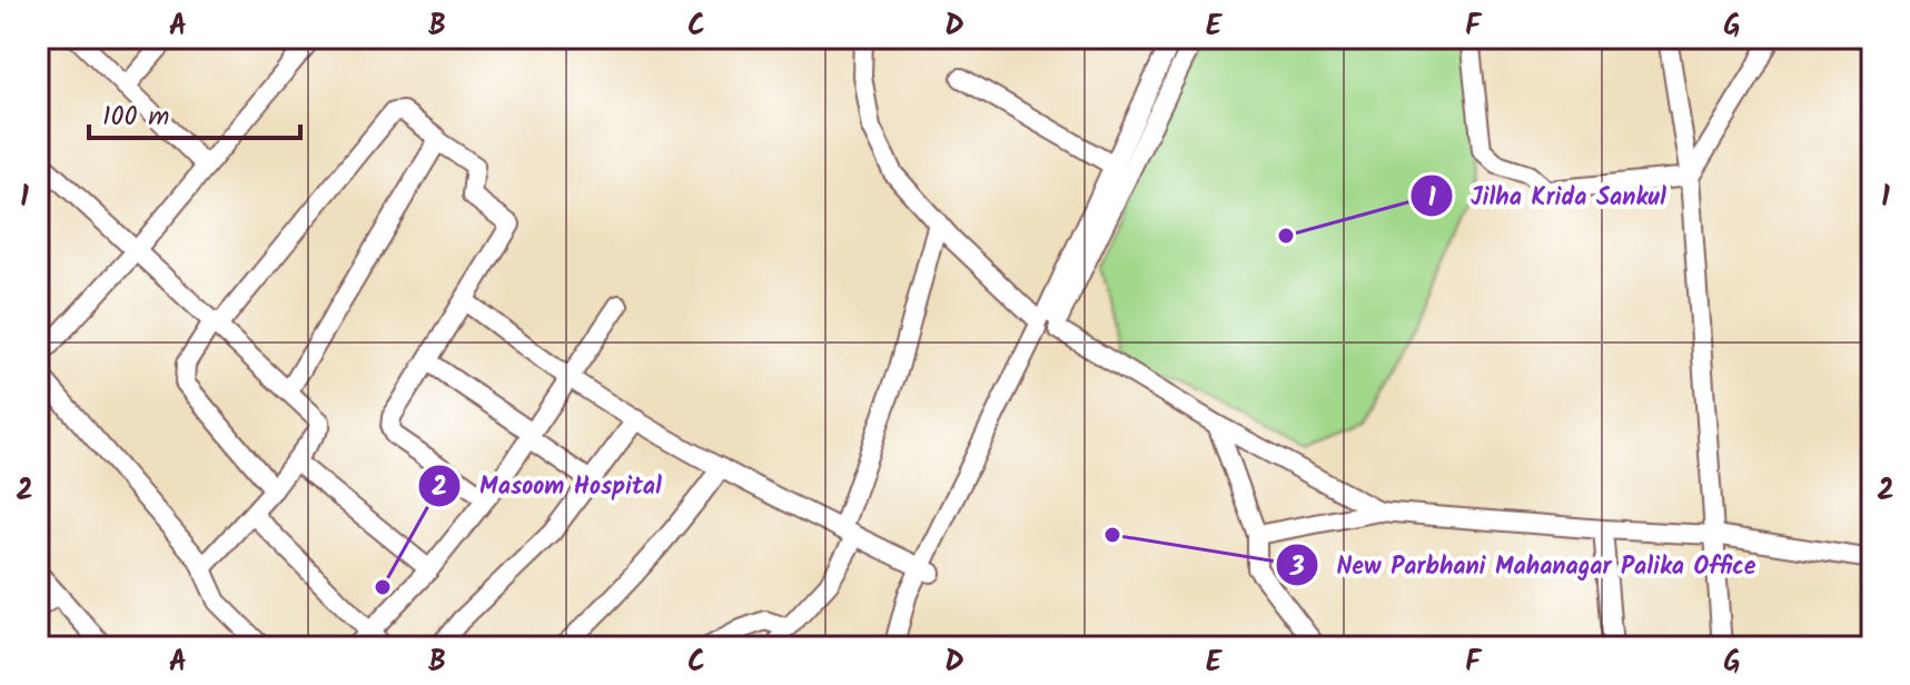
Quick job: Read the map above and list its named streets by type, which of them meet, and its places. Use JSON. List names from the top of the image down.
{
  "places": ["Jilha Krida Sankul", "New Parbhani Mahanagar Palika Office", "Masoom Hospital"],
  "scale_bar": "100 m",
  "grid": {
    "columns": [
      "A",
      "B",
      "C",
      "D",
      "E",
      "F",
      "G"
    ],
    "rows": ["1", "2"]
  }
}
